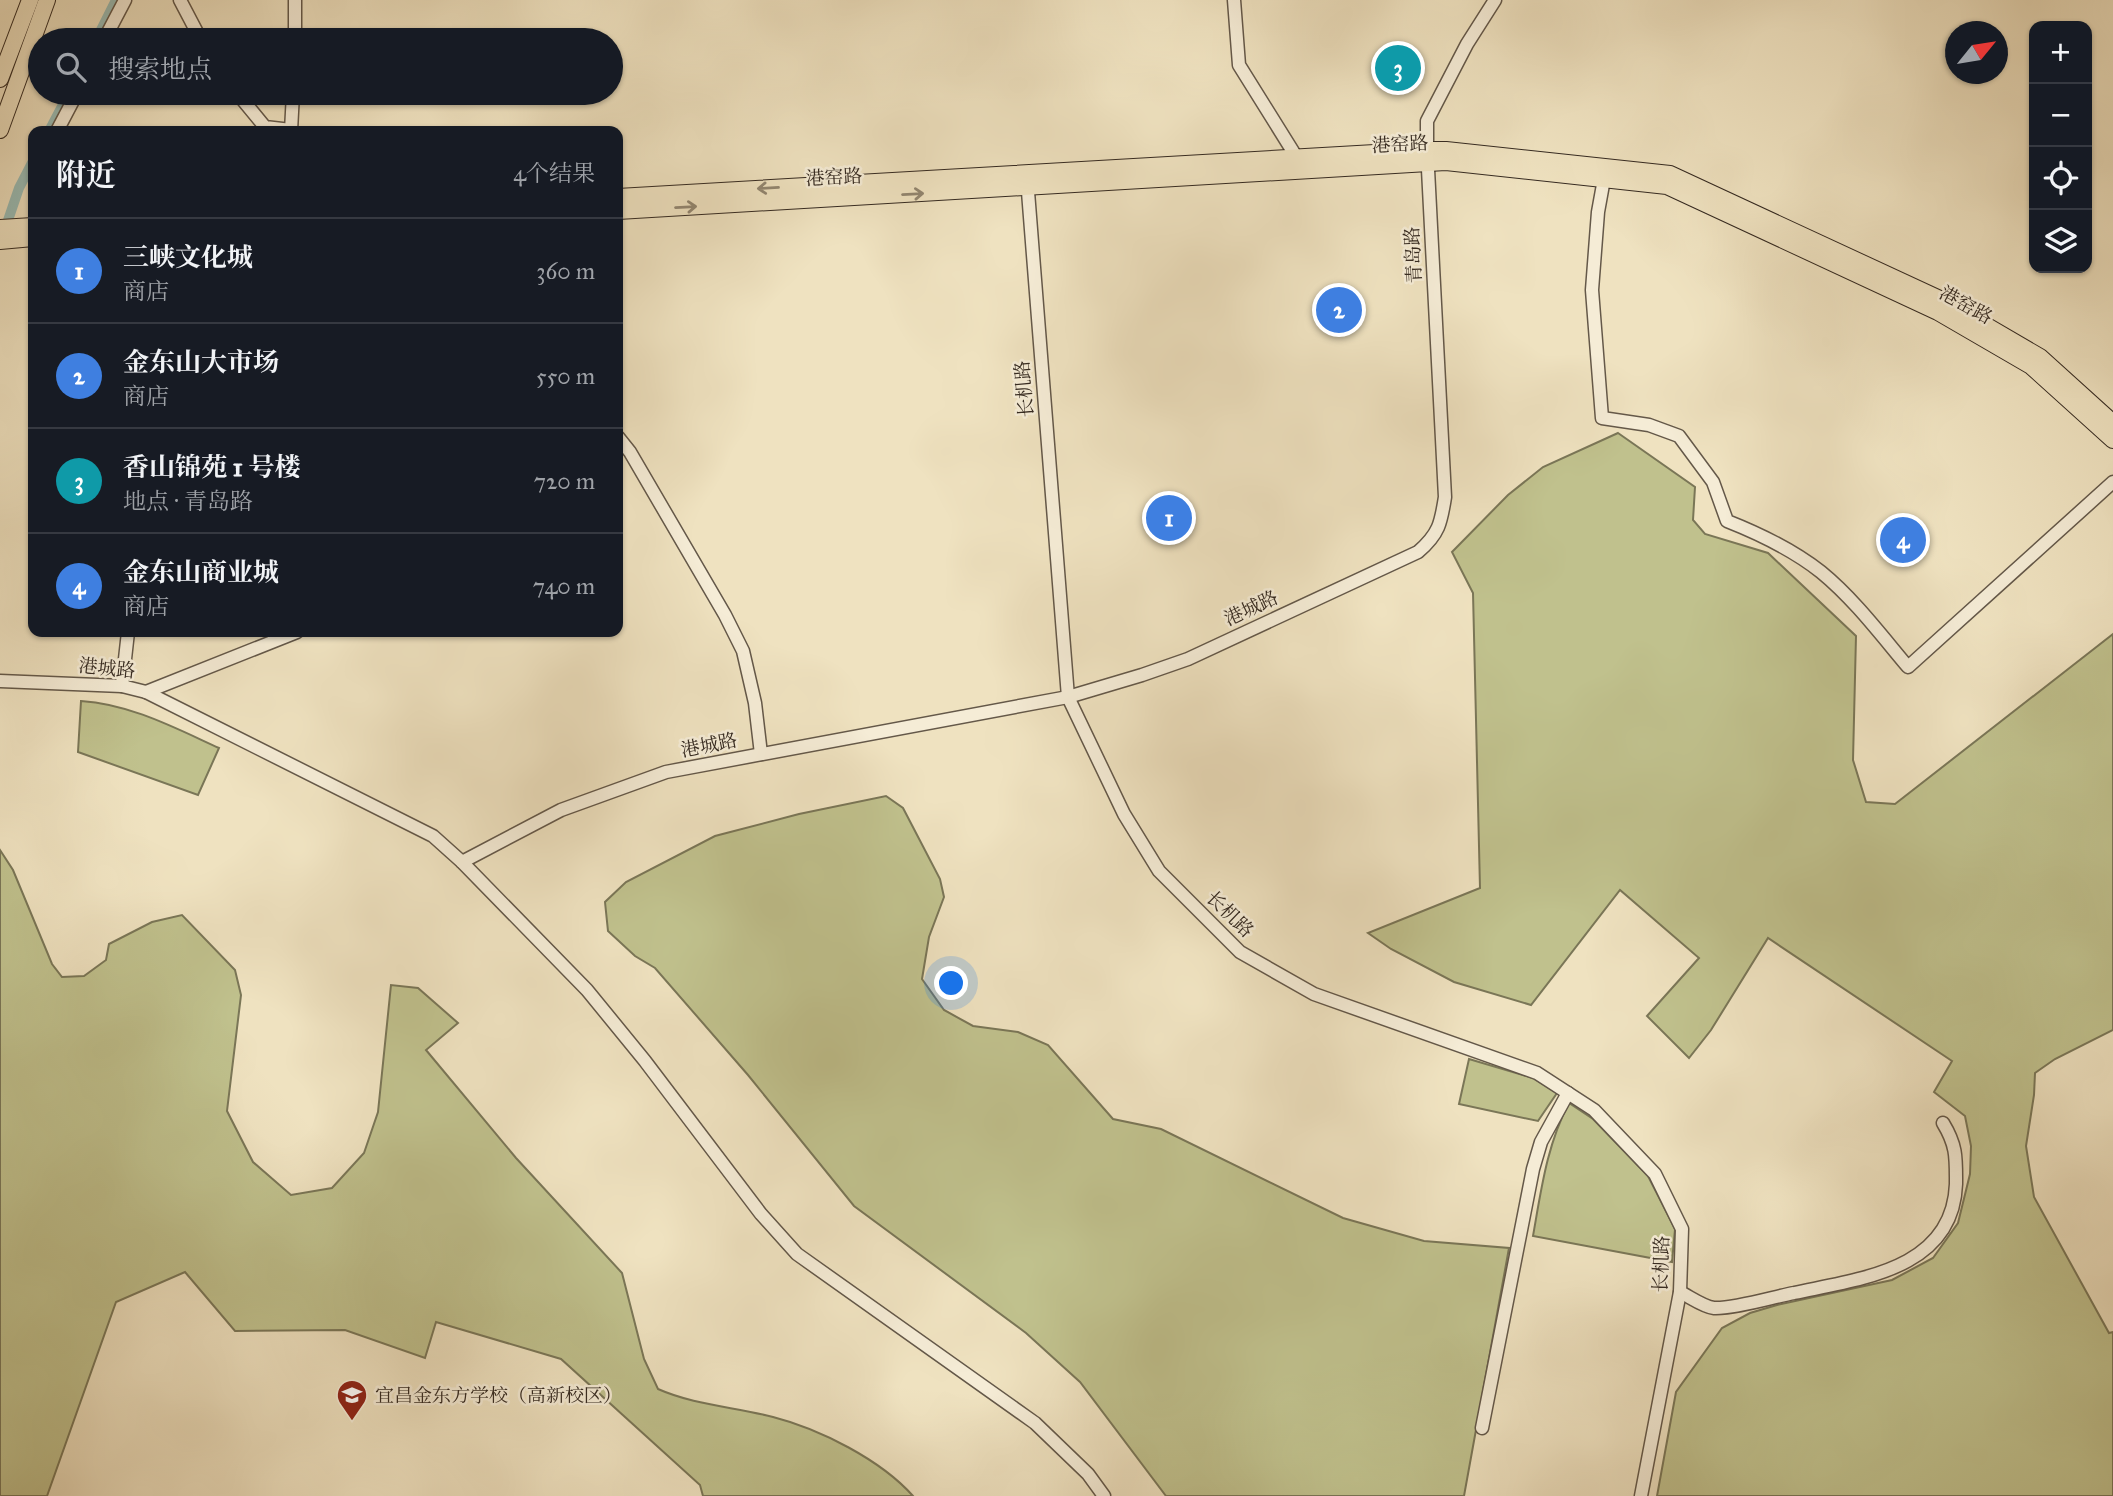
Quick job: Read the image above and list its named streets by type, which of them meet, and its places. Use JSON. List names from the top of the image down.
{
  "streets": {
    "main road": ["港窑路"],
    "street": ["青岛路", "长机路", "港城路"]
  },
  "crossings": [
    ["港窑路", "青岛路"],
    ["港窑路", "长机路"],
    ["青岛路", "港城路"],
    ["长机路", "港城路"]
  ],
  "places": {
    "school or university": ["宜昌金东方学校（高新校区）"]
  },
  "north": "top right",
  "page": {
    "map_buttons": ["+", "−"],
    "search": "搜索地点",
    "pins": [
      "3",
      "2",
      "1",
      "4"
    ],
    "heading": ["附近", "4个结果"],
    "list": [
      {
        "mark": "1",
        "name": "三峡文化城",
        "note": "商店",
        "value": "360 m"
      },
      {
        "mark": "2",
        "name": "金东山大市场",
        "note": "商店",
        "value": "550 m"
      },
      {
        "mark": "3",
        "name": "香山锦苑 1 号楼",
        "note": "地点 · 青岛路",
        "value": "720 m"
      },
      {
        "mark": "4",
        "name": "金东山商业城",
        "note": "商店",
        "value": "740 m"
      }
    ]
  }
}
